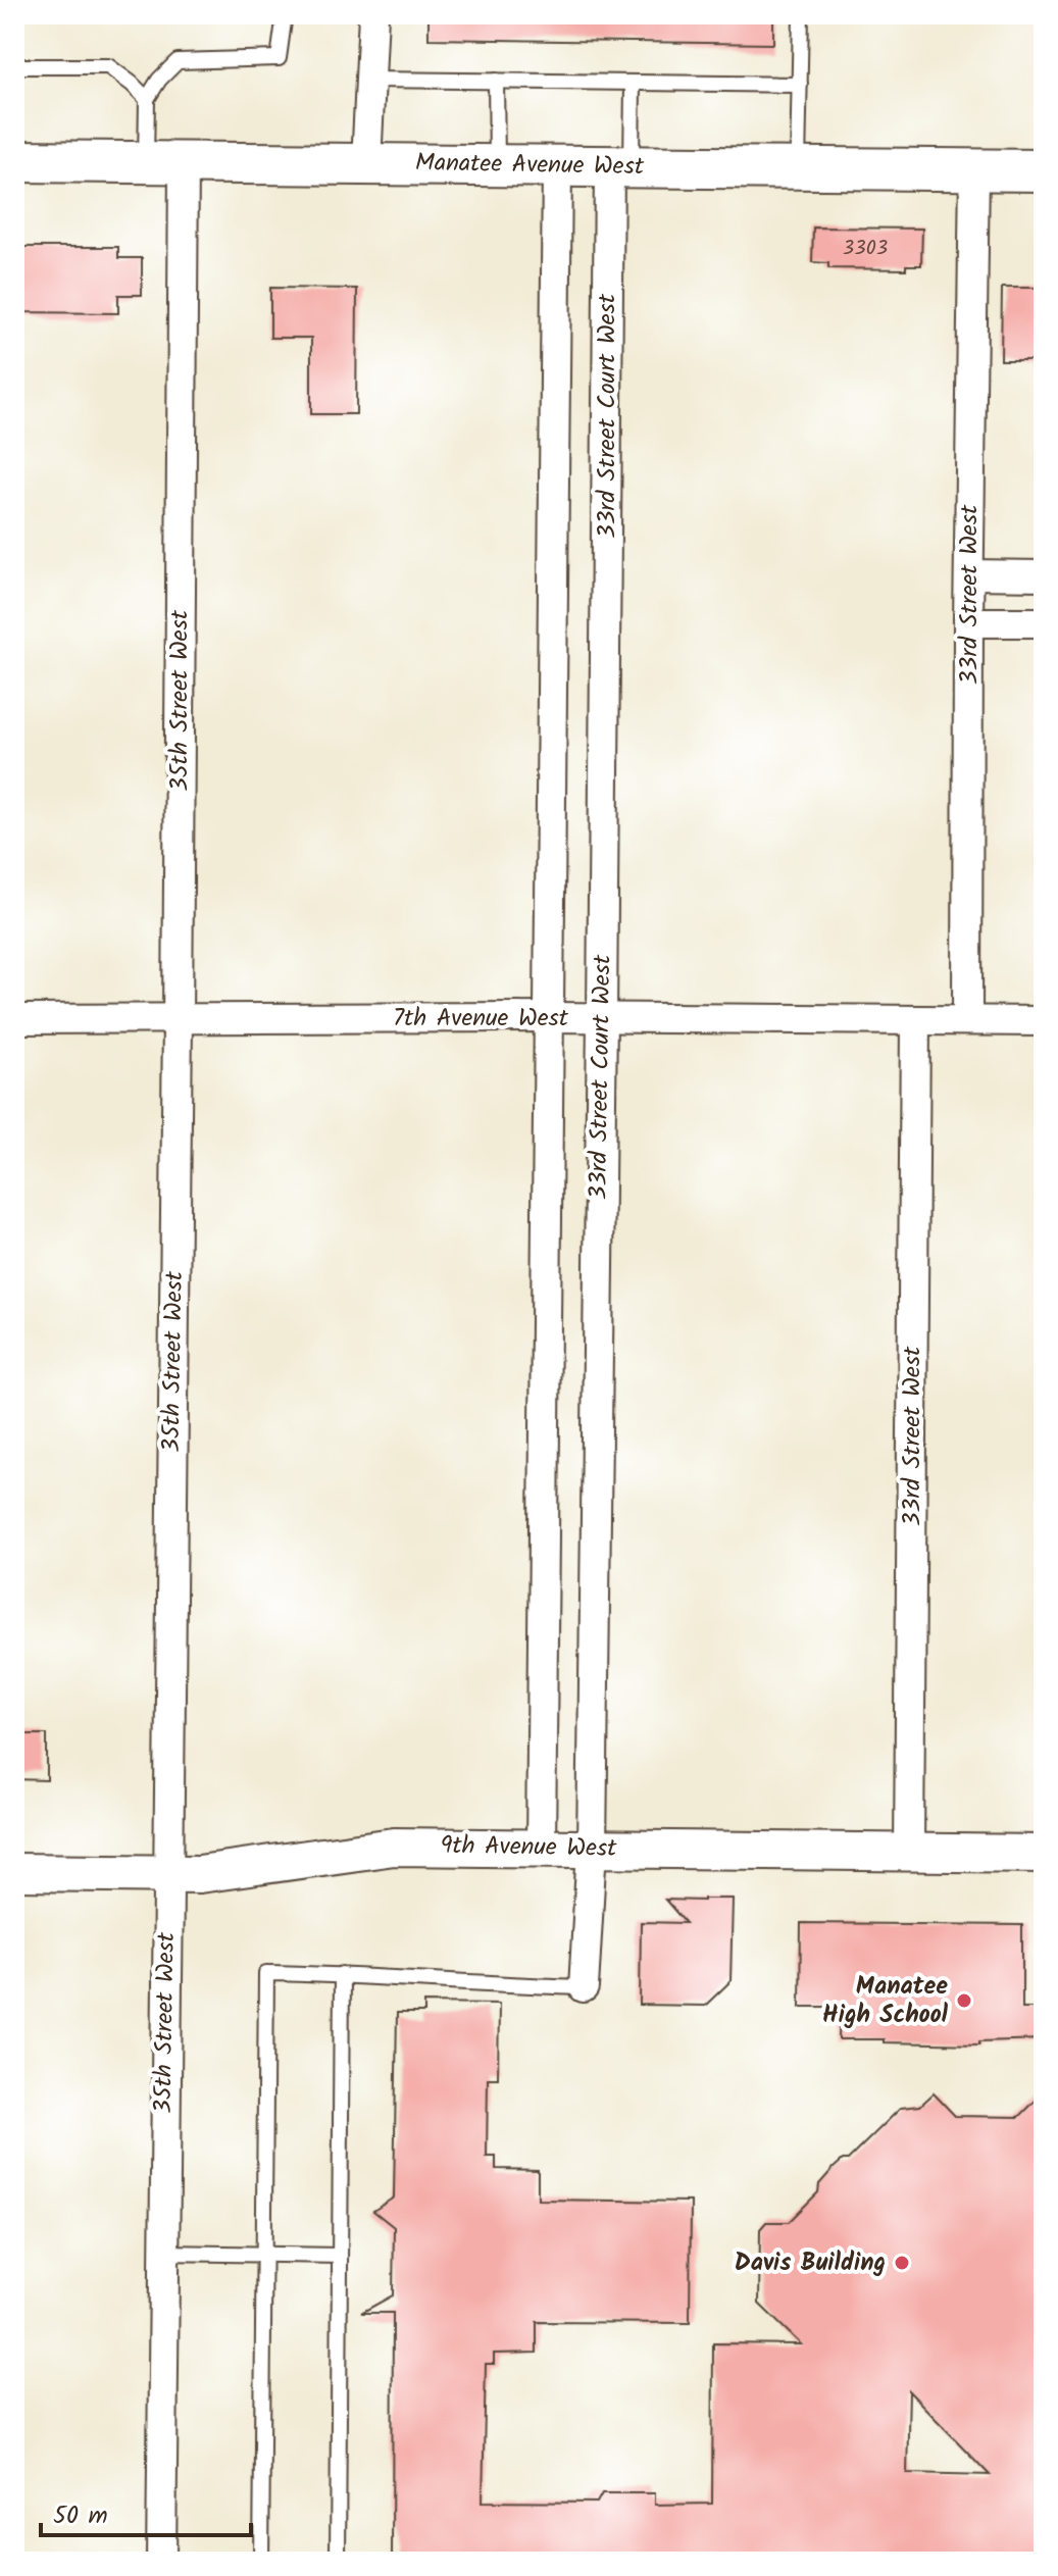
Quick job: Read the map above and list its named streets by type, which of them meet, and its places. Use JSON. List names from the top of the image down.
{
  "streets": {
    "main road": ["Manatee Avenue West"],
    "street": [
      "33rd Street Court West",
      "33rd Street West",
      "35th Street West",
      "7th Avenue West",
      "9th Avenue West"
    ]
  },
  "crossings": [
    ["Manatee Avenue West", "33rd Street Court West"],
    ["Manatee Avenue West", "33rd Street West"],
    ["Manatee Avenue West", "35th Street West"],
    ["33rd Street Court West", "7th Avenue West"],
    ["33rd Street Court West", "9th Avenue West"],
    ["33rd Street West", "7th Avenue West"],
    ["33rd Street West", "9th Avenue West"],
    ["35th Street West", "7th Avenue West"],
    ["35th Street West", "9th Avenue West"]
  ],
  "places": ["Manatee High School", "Davis Building"],
  "house_numbers": ["3303"],
  "scale_bar": "50 m"
}
